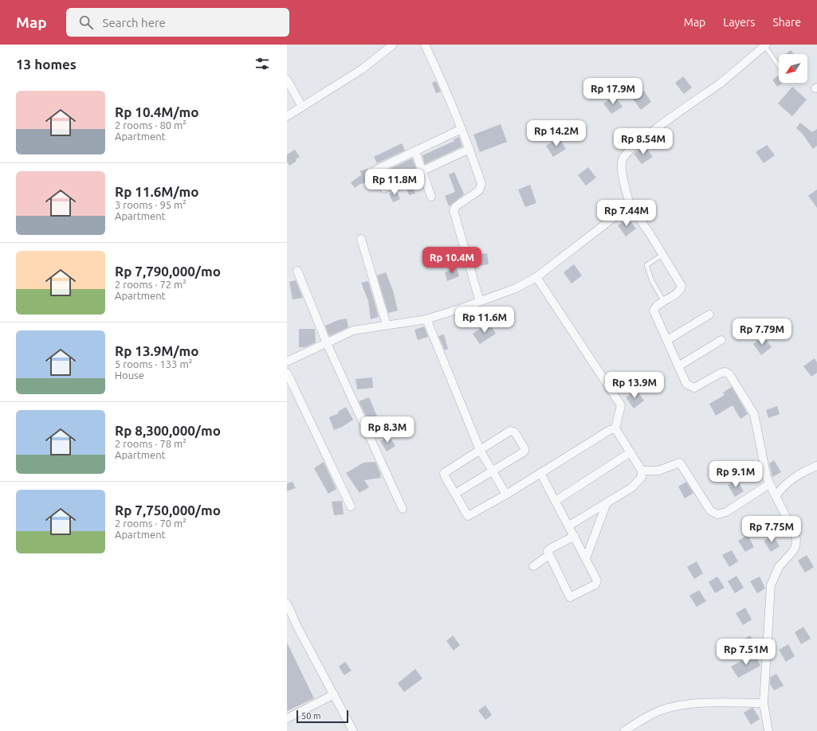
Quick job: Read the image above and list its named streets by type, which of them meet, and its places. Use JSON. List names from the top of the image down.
{
  "scale_bar": "50 m",
  "north": "bottom left",
  "page": {
    "header": "Map",
    "search": "Search here",
    "nav": ["Map", "Layers", "Share"],
    "heading": "13 homes",
    "price": [
      "Rp 17.9M",
      "Rp 14.2M",
      "Rp 8.54M",
      "Rp 11.8M",
      "Rp 7.44M",
      "Rp 10.4M",
      "Rp 11.6M",
      "Rp 7.79M",
      "Rp 13.9M",
      "Rp 8.3M",
      "Rp 9.1M",
      "Rp 7.75M",
      "Rp 7.51M"
    ],
    "list": [
      {
        "name": "Rp 10.4M/mo",
        "note": "2 rooms · 80 m² · Apartment"
      },
      {
        "name": "Rp 11.6M/mo",
        "note": "3 rooms · 95 m² · Apartment"
      },
      {
        "name": "Rp 7,790,000/mo",
        "note": "2 rooms · 72 m² · Apartment"
      },
      {
        "name": "Rp 13.9M/mo",
        "note": "5 rooms · 133 m² · House"
      },
      {
        "name": "Rp 8,300,000/mo",
        "note": "2 rooms · 78 m² · Apartment"
      },
      {
        "name": "Rp 7,750,000/mo",
        "note": "2 rooms · 70 m² · Apartment"
      }
    ],
    "scale": "50 m"
  }
}
